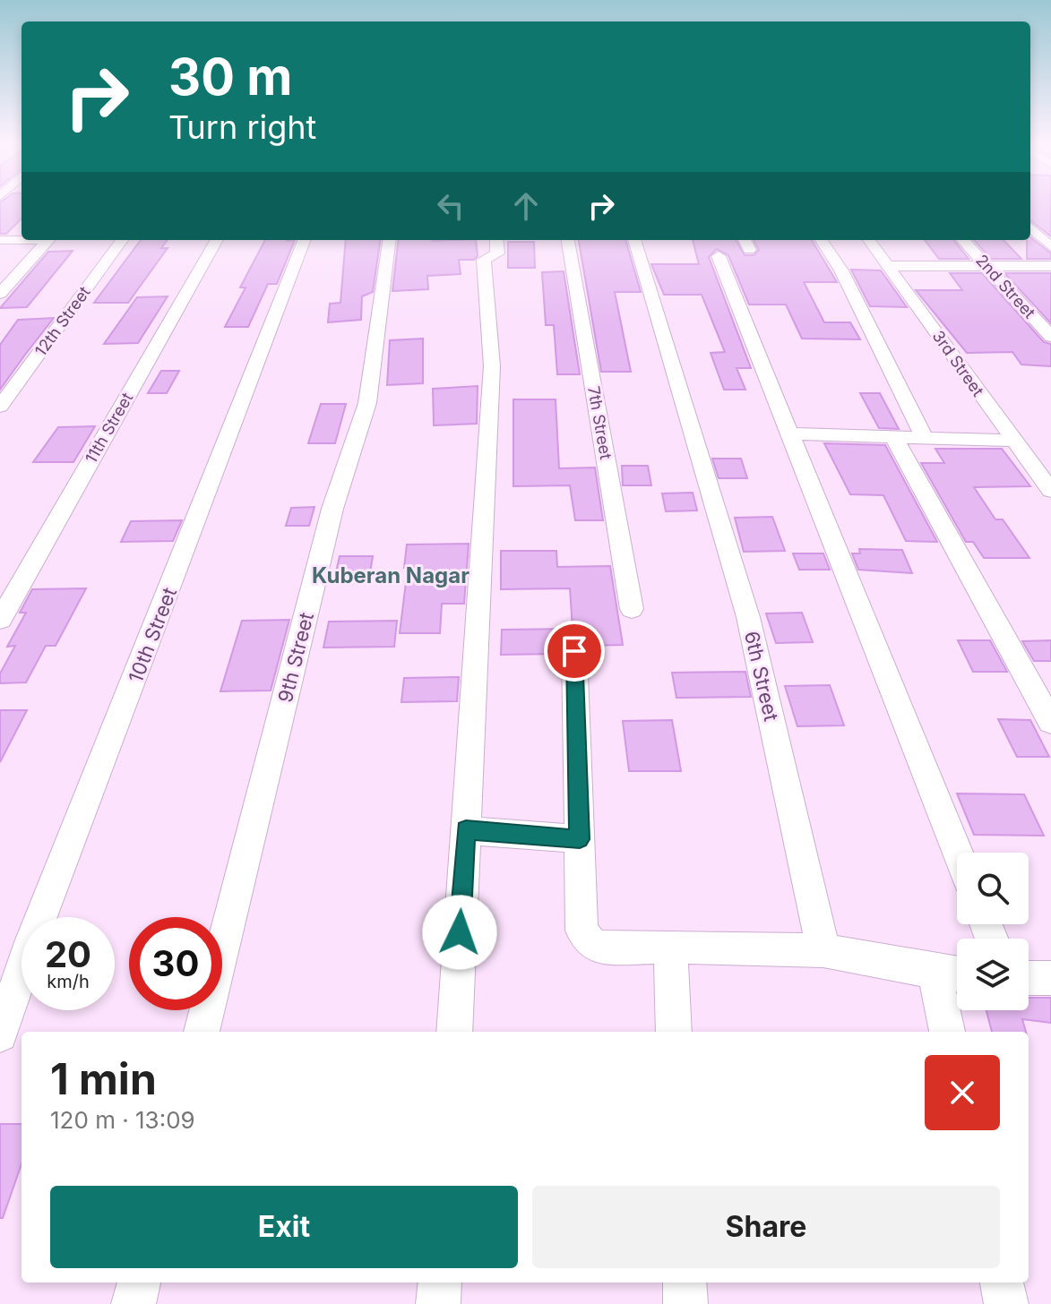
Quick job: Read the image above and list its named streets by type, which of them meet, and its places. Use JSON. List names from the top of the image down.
{
  "streets": {
    "street": [
      "2nd Street",
      "12th Street",
      "3rd Street",
      "7th Street",
      "11th Street",
      "10th Street",
      "9th Street",
      "6th Street"
    ]
  },
  "districts": ["Kuberan Nagar"],
  "page": {
    "turn": ["30 m", "Turn right"],
    "speed": "20 km/h",
    "limit": "30",
    "heading": ["1 min", "120 m · 13:09"],
    "buttons": ["Exit", "Share"]
  }
}
